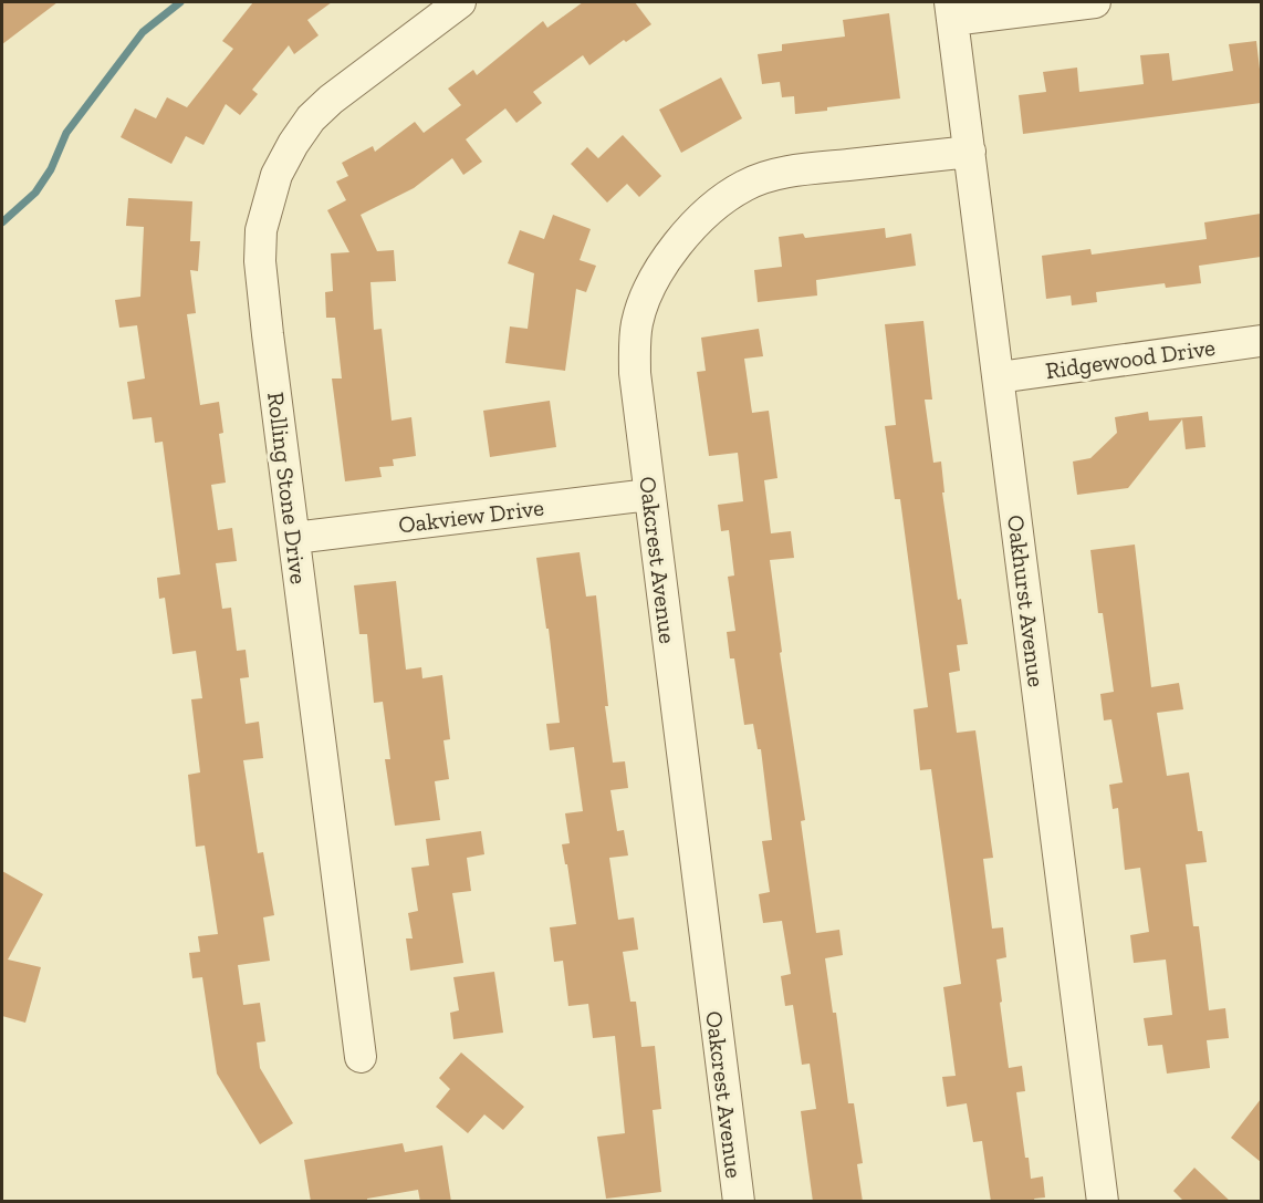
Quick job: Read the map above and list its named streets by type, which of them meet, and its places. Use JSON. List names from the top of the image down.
{
  "streets": {
    "street": [
      "Ridgewood Drive",
      "Rolling Stone Drive",
      "Oakview Drive",
      "Oakcrest Avenue",
      "Oakhurst Avenue"
    ]
  },
  "crossings": [
    ["Ridgewood Drive", "Oakhurst Avenue"],
    ["Rolling Stone Drive", "Oakview Drive"],
    ["Oakview Drive", "Oakcrest Avenue"],
    ["Oakcrest Avenue", "Oakhurst Avenue"]
  ]
}
